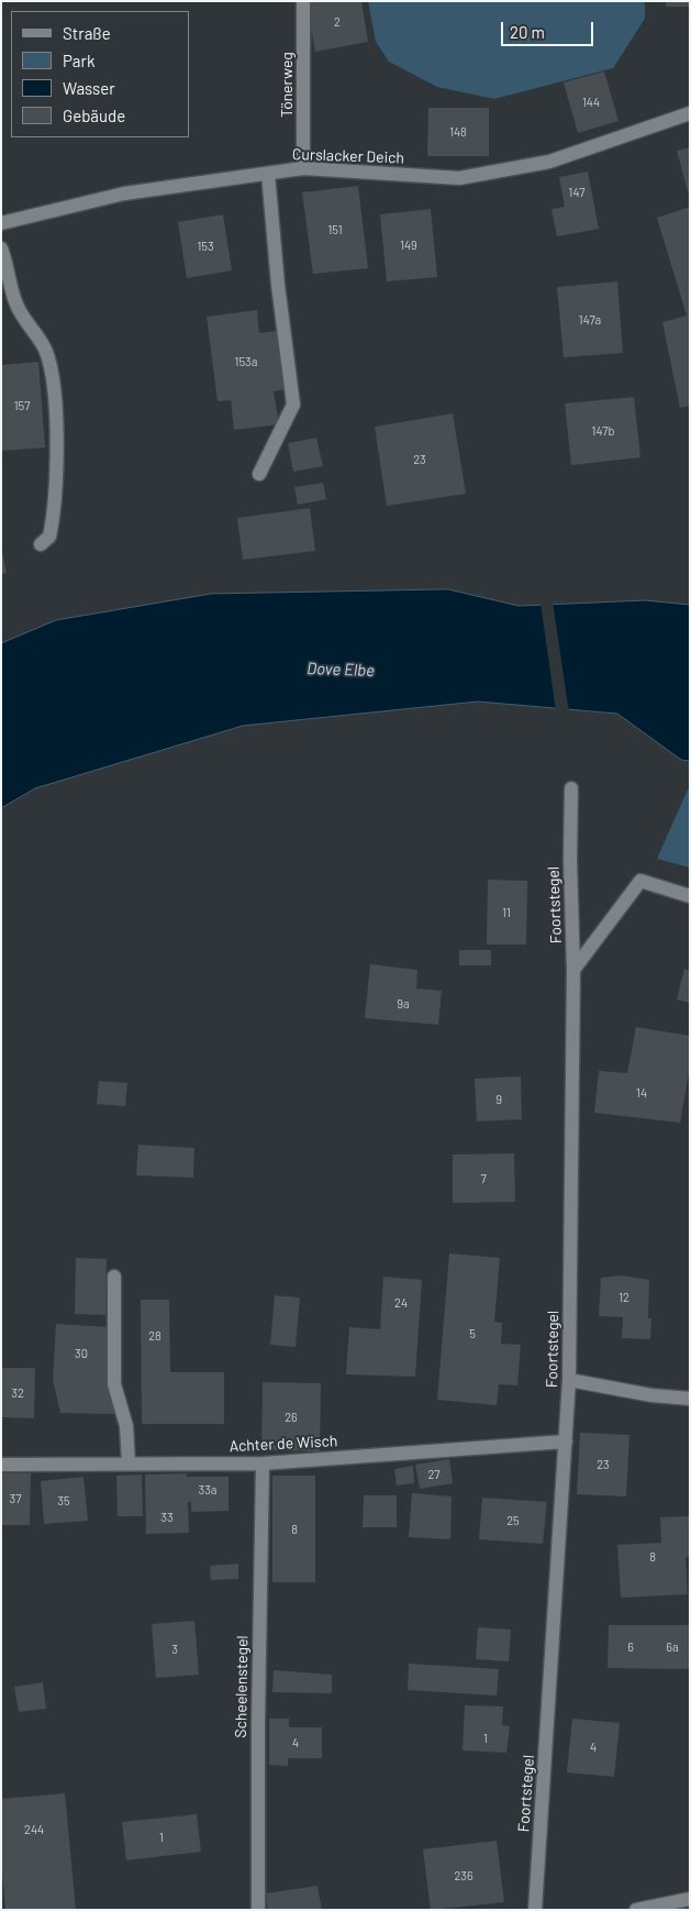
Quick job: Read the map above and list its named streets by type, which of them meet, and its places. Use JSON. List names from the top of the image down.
{
  "streets": {
    "street": [
      "Tönerweg",
      "Curslacker Deich",
      "Foortstegel",
      "Achter de Wisch",
      "Scheelenstegel"
    ]
  },
  "crossings": [
    ["Tönerweg", "Curslacker Deich"],
    ["Foortstegel", "Achter de Wisch"],
    ["Achter de Wisch", "Scheelenstegel"]
  ],
  "water": ["Dove Elbe"],
  "house_numbers": [
    "2",
    "144",
    "148",
    "147",
    "151",
    "149",
    "153",
    "147a",
    "153a",
    "157",
    "147b",
    "23",
    "11",
    "9a",
    "14",
    "9",
    "7",
    "12",
    "24",
    "5",
    "28",
    "30",
    "32",
    "26",
    "23",
    "27",
    "33a",
    "37",
    "35",
    "33",
    "25",
    "8",
    "8",
    "6",
    "6a",
    "3",
    "1",
    "4",
    "4",
    "244",
    "1",
    "236"
  ],
  "legend": [
    "Straße",
    "Park",
    "Wasser",
    "Gebäude"
  ],
  "scale_bar": "20 m"
}
